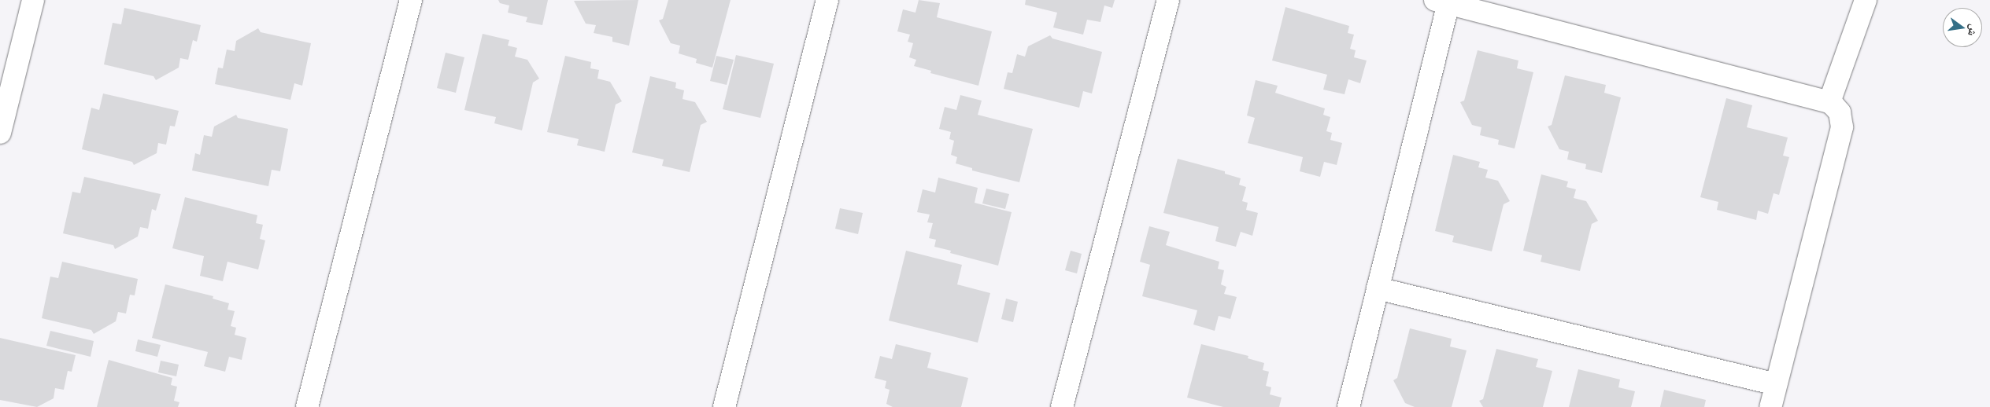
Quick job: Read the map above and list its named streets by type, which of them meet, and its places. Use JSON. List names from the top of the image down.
{
  "north": "right"
}
